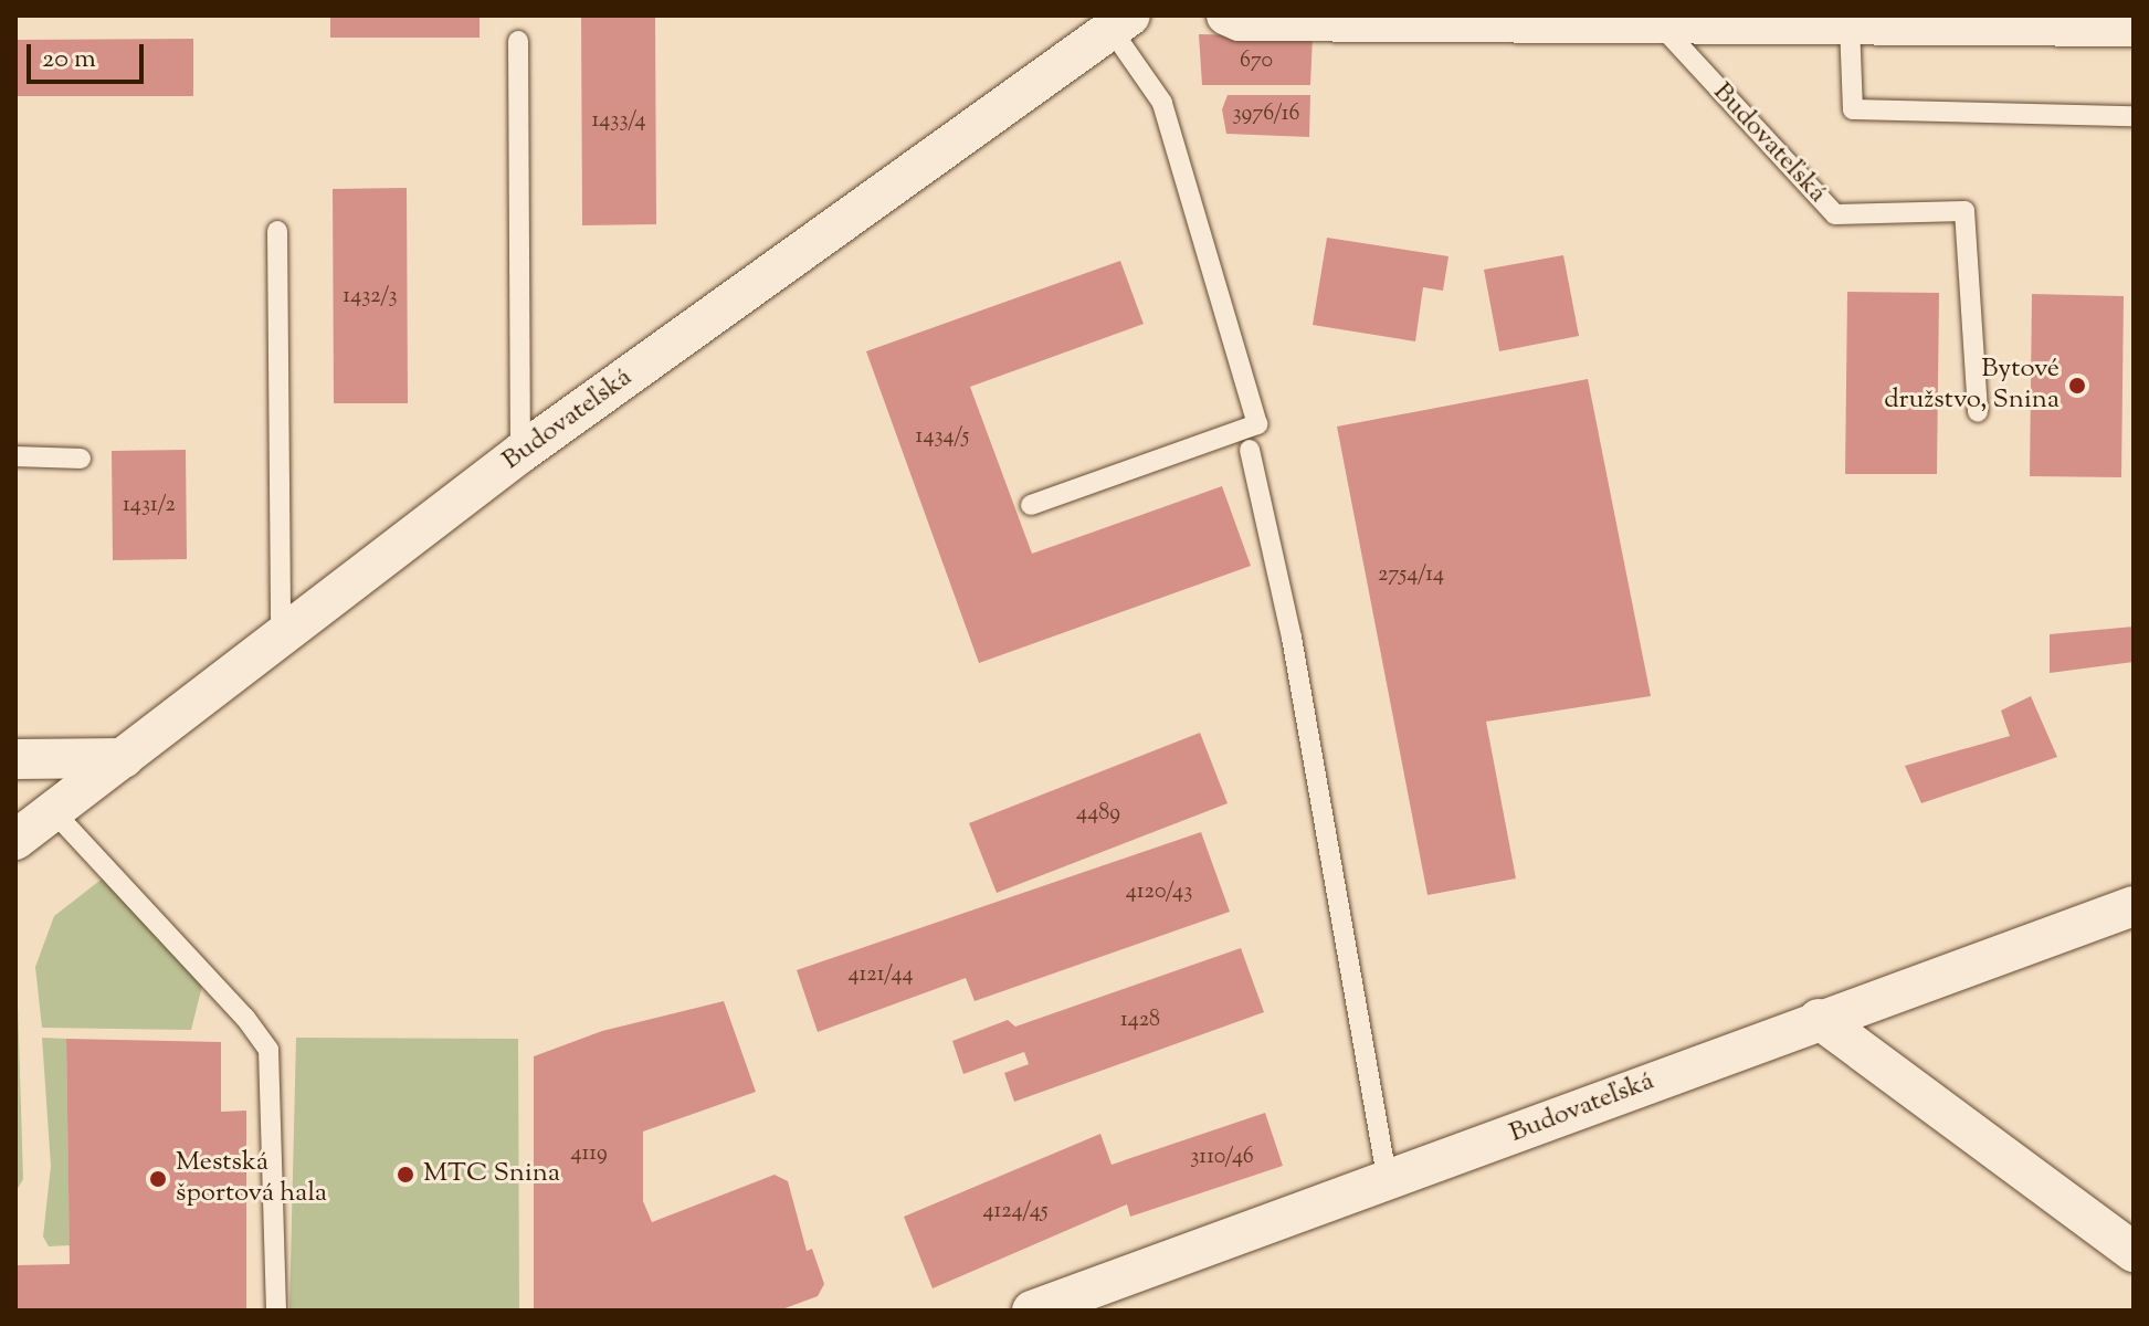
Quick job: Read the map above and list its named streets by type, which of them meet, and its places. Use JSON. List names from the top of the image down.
{
  "streets": {
    "street": ["Budovateľská"]
  },
  "places": ["Bytové družstvo, Snina", "MTC Snina", "Mestská športová hala"],
  "house_numbers": [
    "670",
    "3976/16",
    "1433/4",
    "1432/3",
    "1434/5",
    "1431/2",
    "2754/14",
    "4489",
    "4120/43",
    "4121/44",
    "1428",
    "4119",
    "3110/46",
    "4124/45"
  ],
  "scale_bar": "20 m"
}
